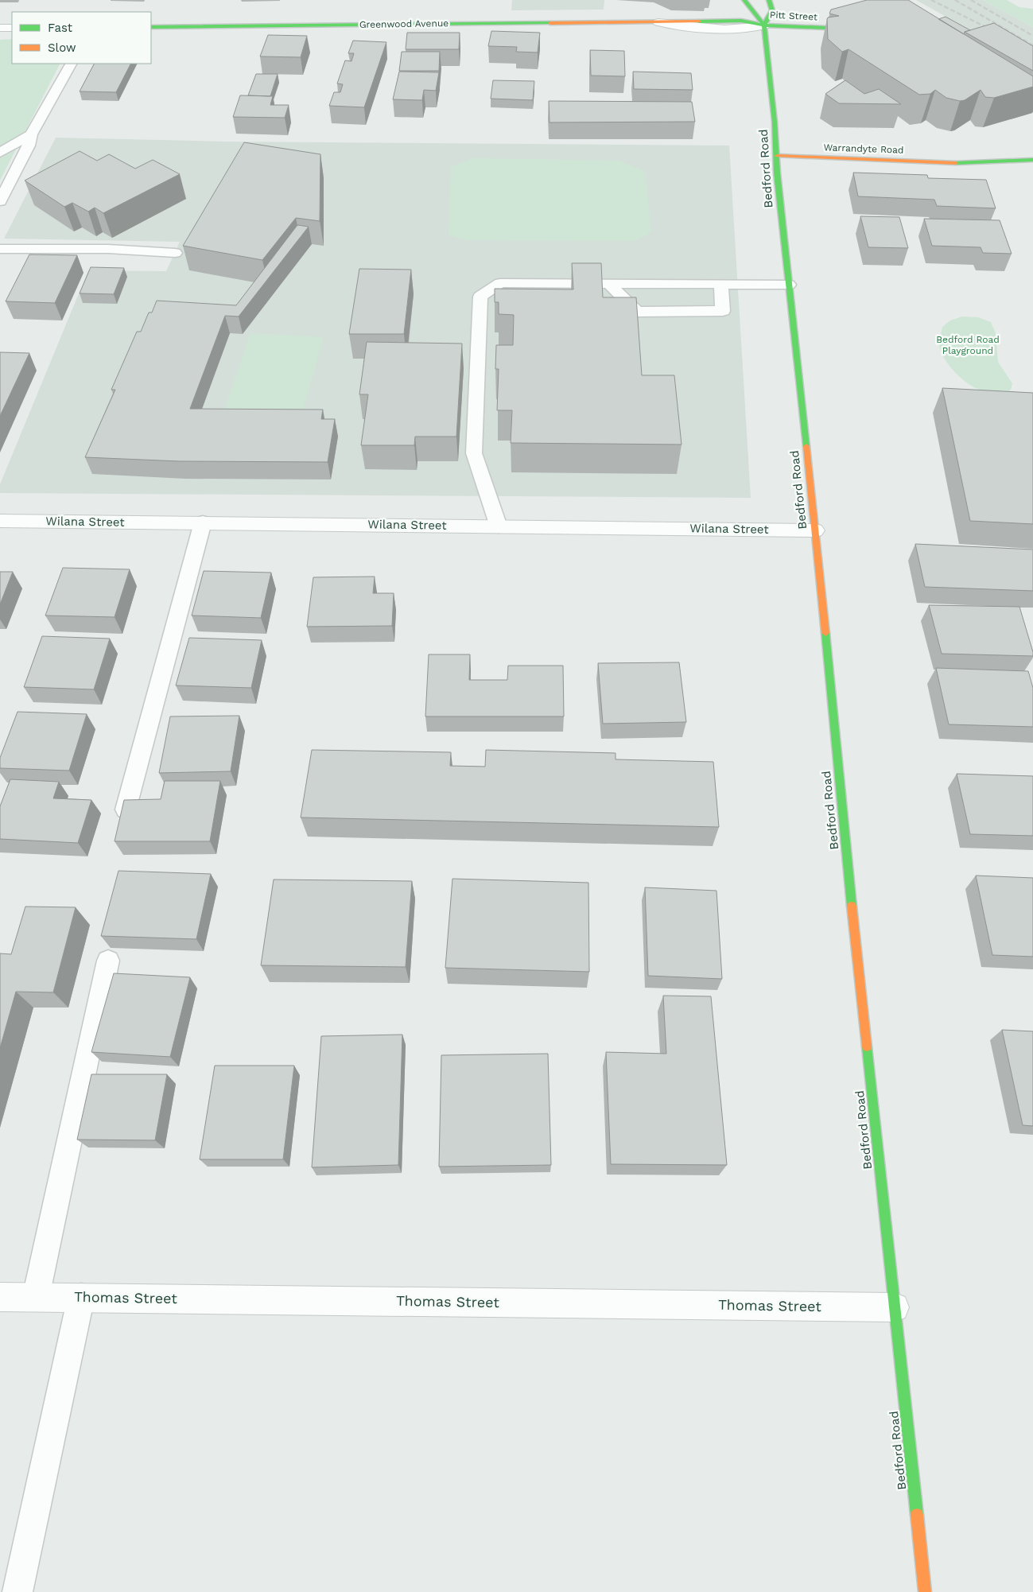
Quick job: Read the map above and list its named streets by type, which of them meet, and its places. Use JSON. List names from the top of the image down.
{
  "streets": {
    "main road": [
      "Pitt Street",
      "Greenwood Avenue",
      "Warrandyte Road",
      "Bedford Road"
    ],
    "street": ["Wilana Street", "Thomas Street"]
  },
  "crossings": [
    ["Pitt Street", "Greenwood Avenue"],
    ["Pitt Street", "Bedford Road"],
    ["Greenwood Avenue", "Bedford Road"],
    ["Warrandyte Road", "Bedford Road"],
    ["Bedford Road", "Wilana Street"],
    ["Bedford Road", "Thomas Street"]
  ],
  "parks": ["Bedford Road Playground"],
  "legend": ["Fast", "Slow"]
}
